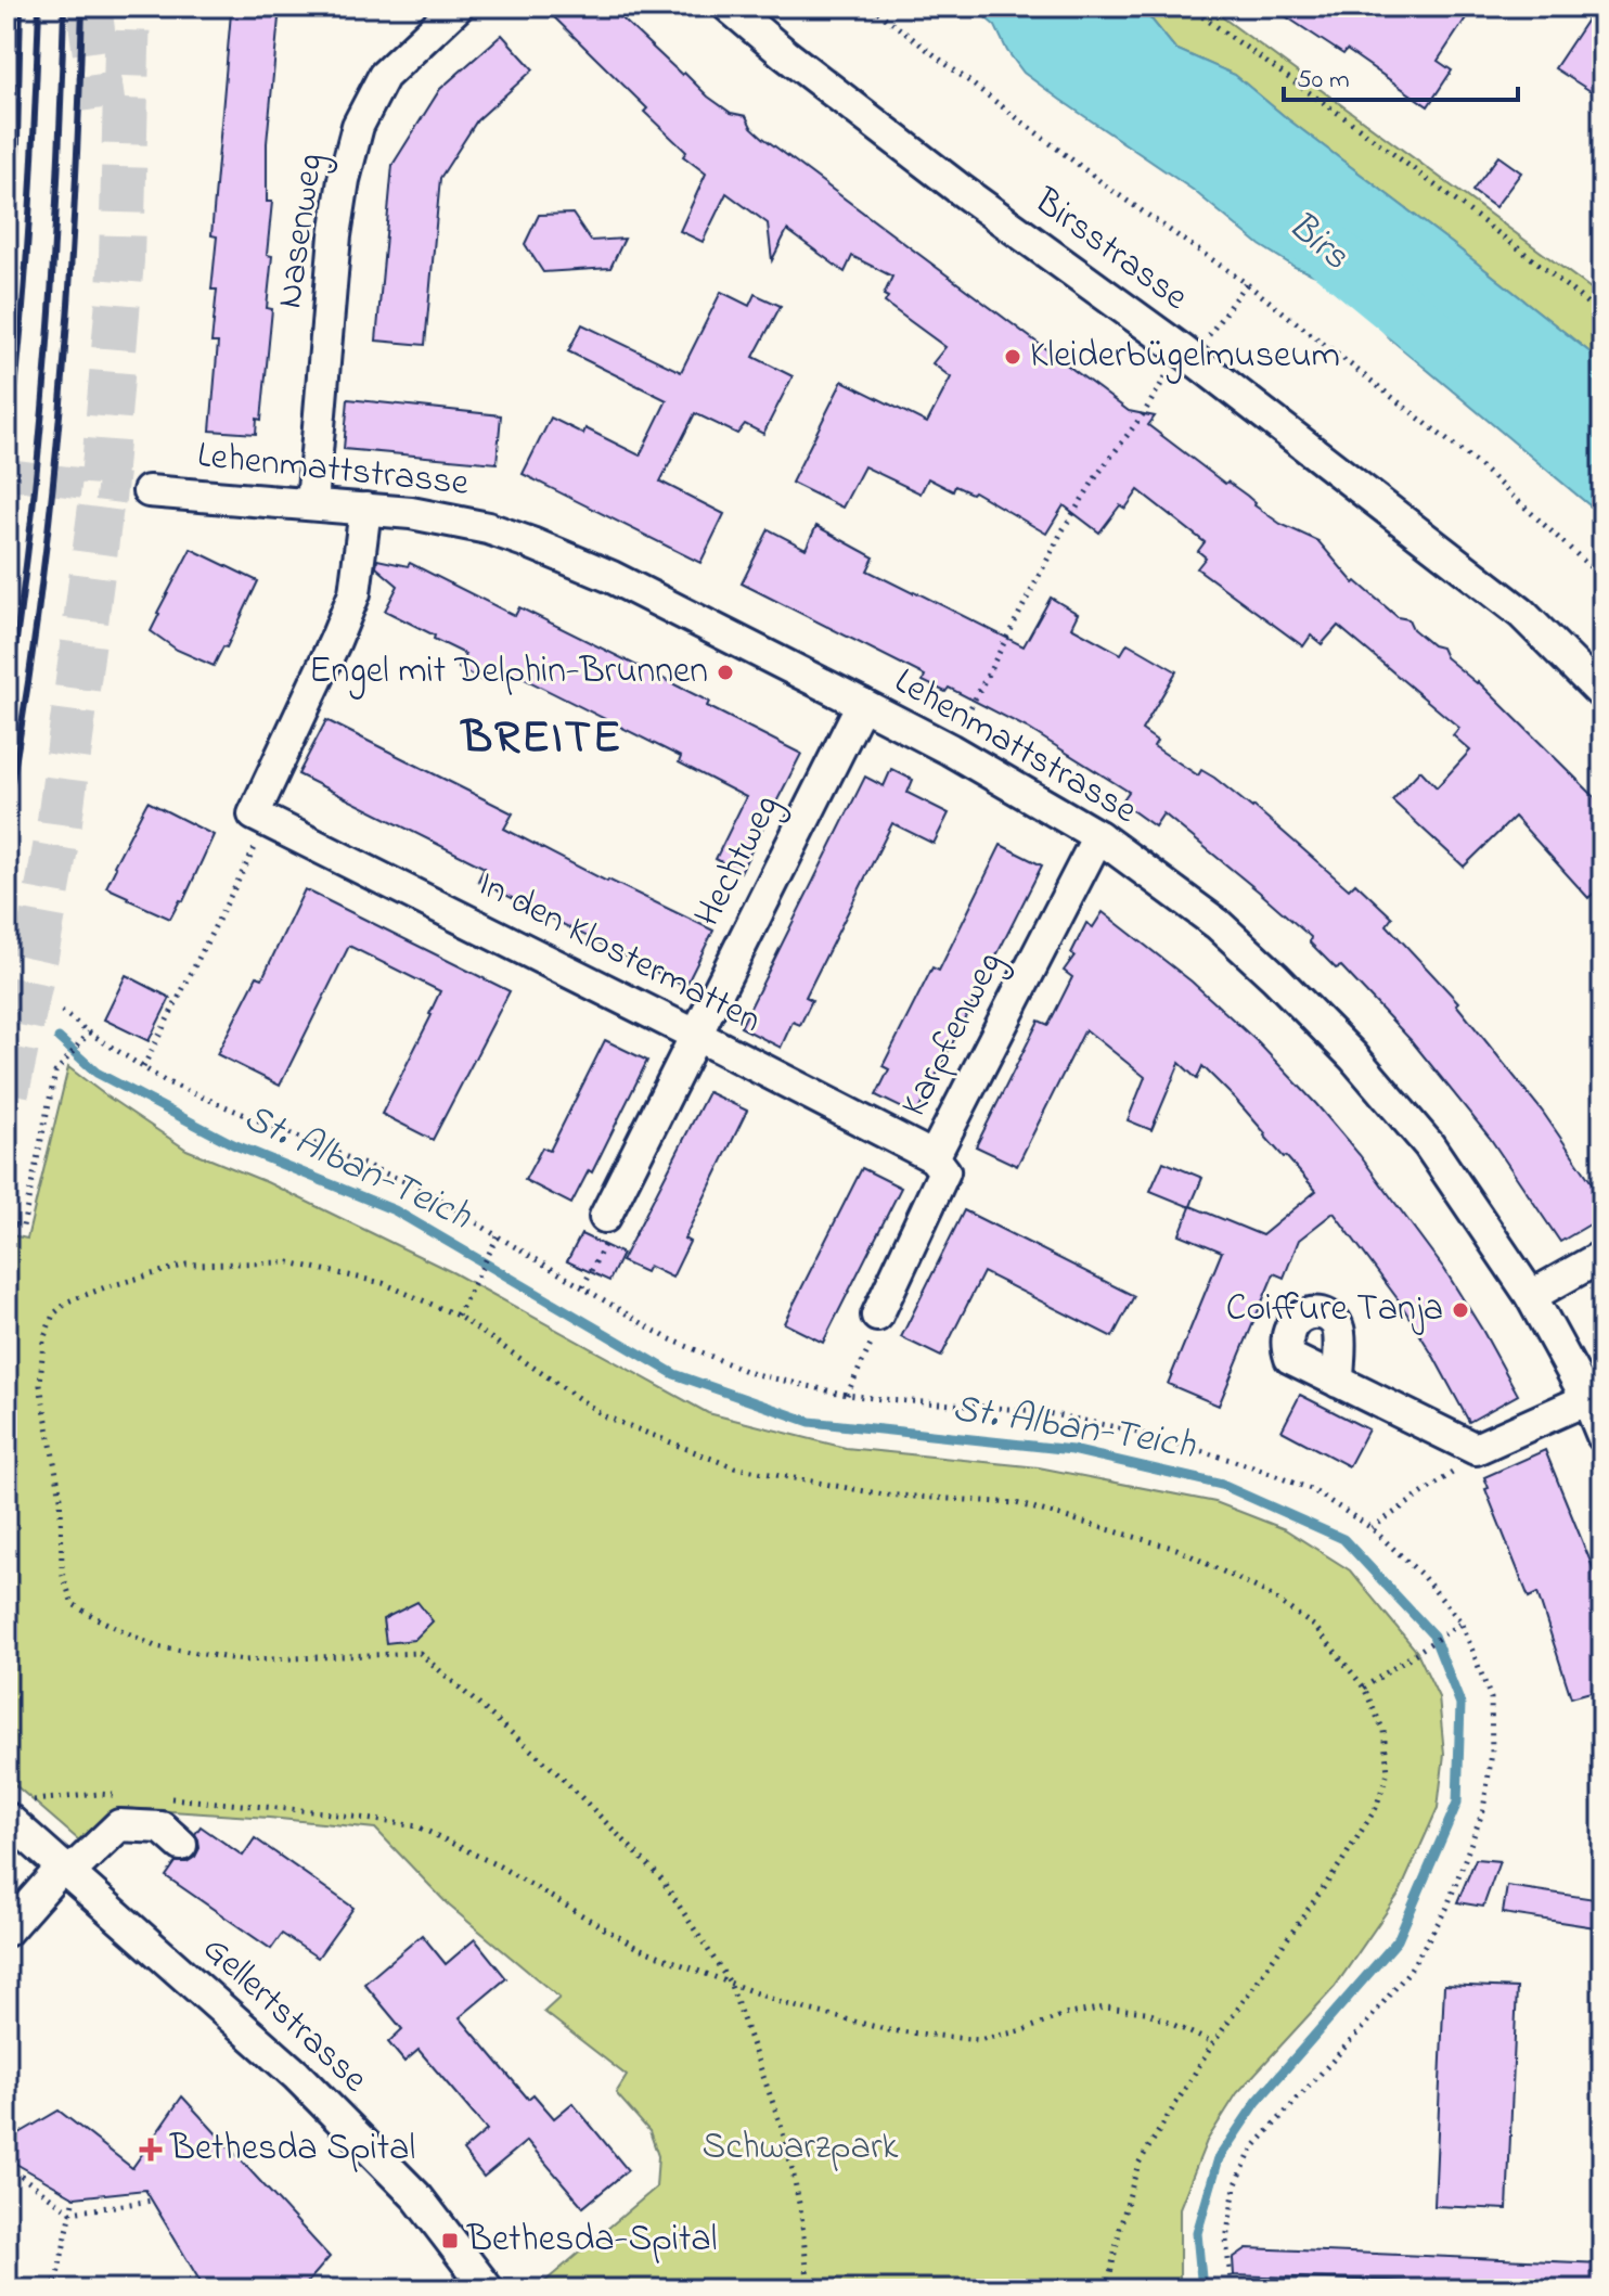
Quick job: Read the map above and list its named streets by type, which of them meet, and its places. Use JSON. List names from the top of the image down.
{
  "streets": {
    "street": [
      "Nasenweg",
      "Birsstrasse",
      "Lehenmattstrasse",
      "Hechtweg",
      "In den Klostermatten",
      "Karpfenweg",
      "Gellertstrasse"
    ]
  },
  "crossings": [
    ["Nasenweg", "Lehenmattstrasse"],
    ["Lehenmattstrasse", "Hechtweg"],
    ["Lehenmattstrasse", "Karpfenweg"],
    ["Hechtweg", "In den Klostermatten"],
    ["In den Klostermatten", "Karpfenweg"]
  ],
  "districts": ["BREITE"],
  "water": ["Birs", "St. Alban-Teich"],
  "parks": ["Schwarzpark"],
  "places": {
    "other": ["Kleiderbügelmuseum", "Engel mit Delphin-Brunnen", "Coiffure Tanja"],
    "health": ["Bethesda Spital"],
    "transit": ["Bethesda-Spital"]
  },
  "scale_bar": "50 m"
}
